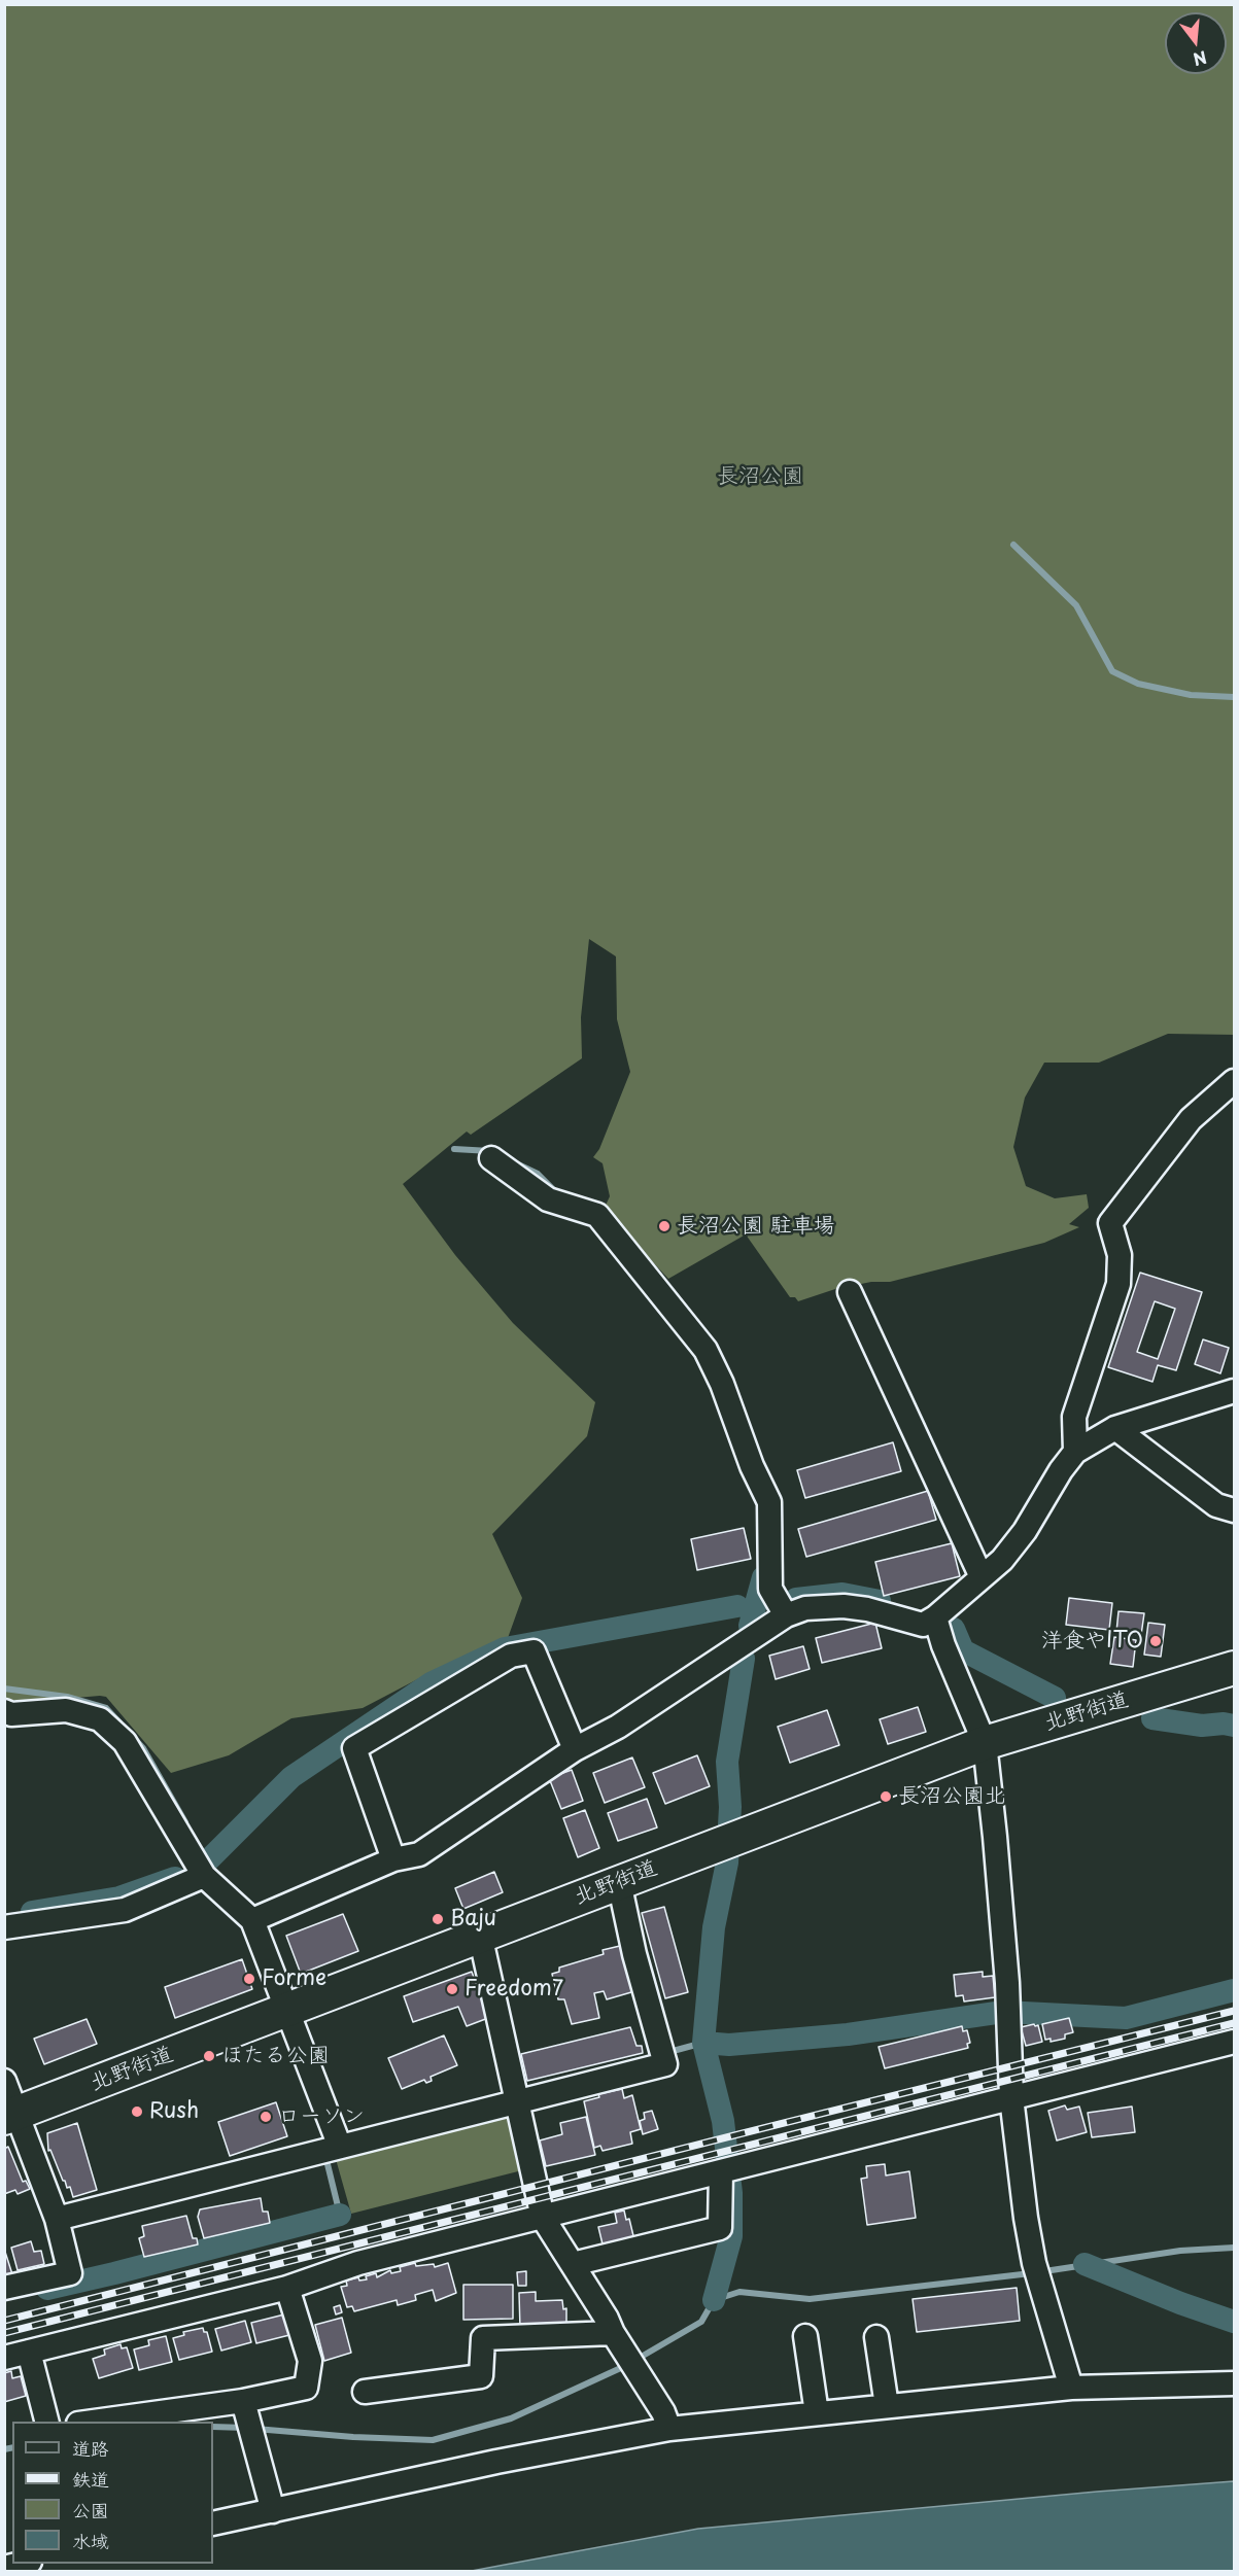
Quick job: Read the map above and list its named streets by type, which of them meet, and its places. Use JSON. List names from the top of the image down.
{
  "streets": {
    "main road": ["北野街道"]
  },
  "parks": ["長沼公園"],
  "places": [
    "長沼公園 駐車場",
    "洋食やITO",
    "長沼公園北",
    "Baju",
    "Forme",
    "Freedom7",
    "ほたる公園",
    "Rush",
    "ローソン"
  ],
  "legend": [
    "道路",
    "鉄道",
    "公園",
    "水域"
  ],
  "north": "bottom"
}
